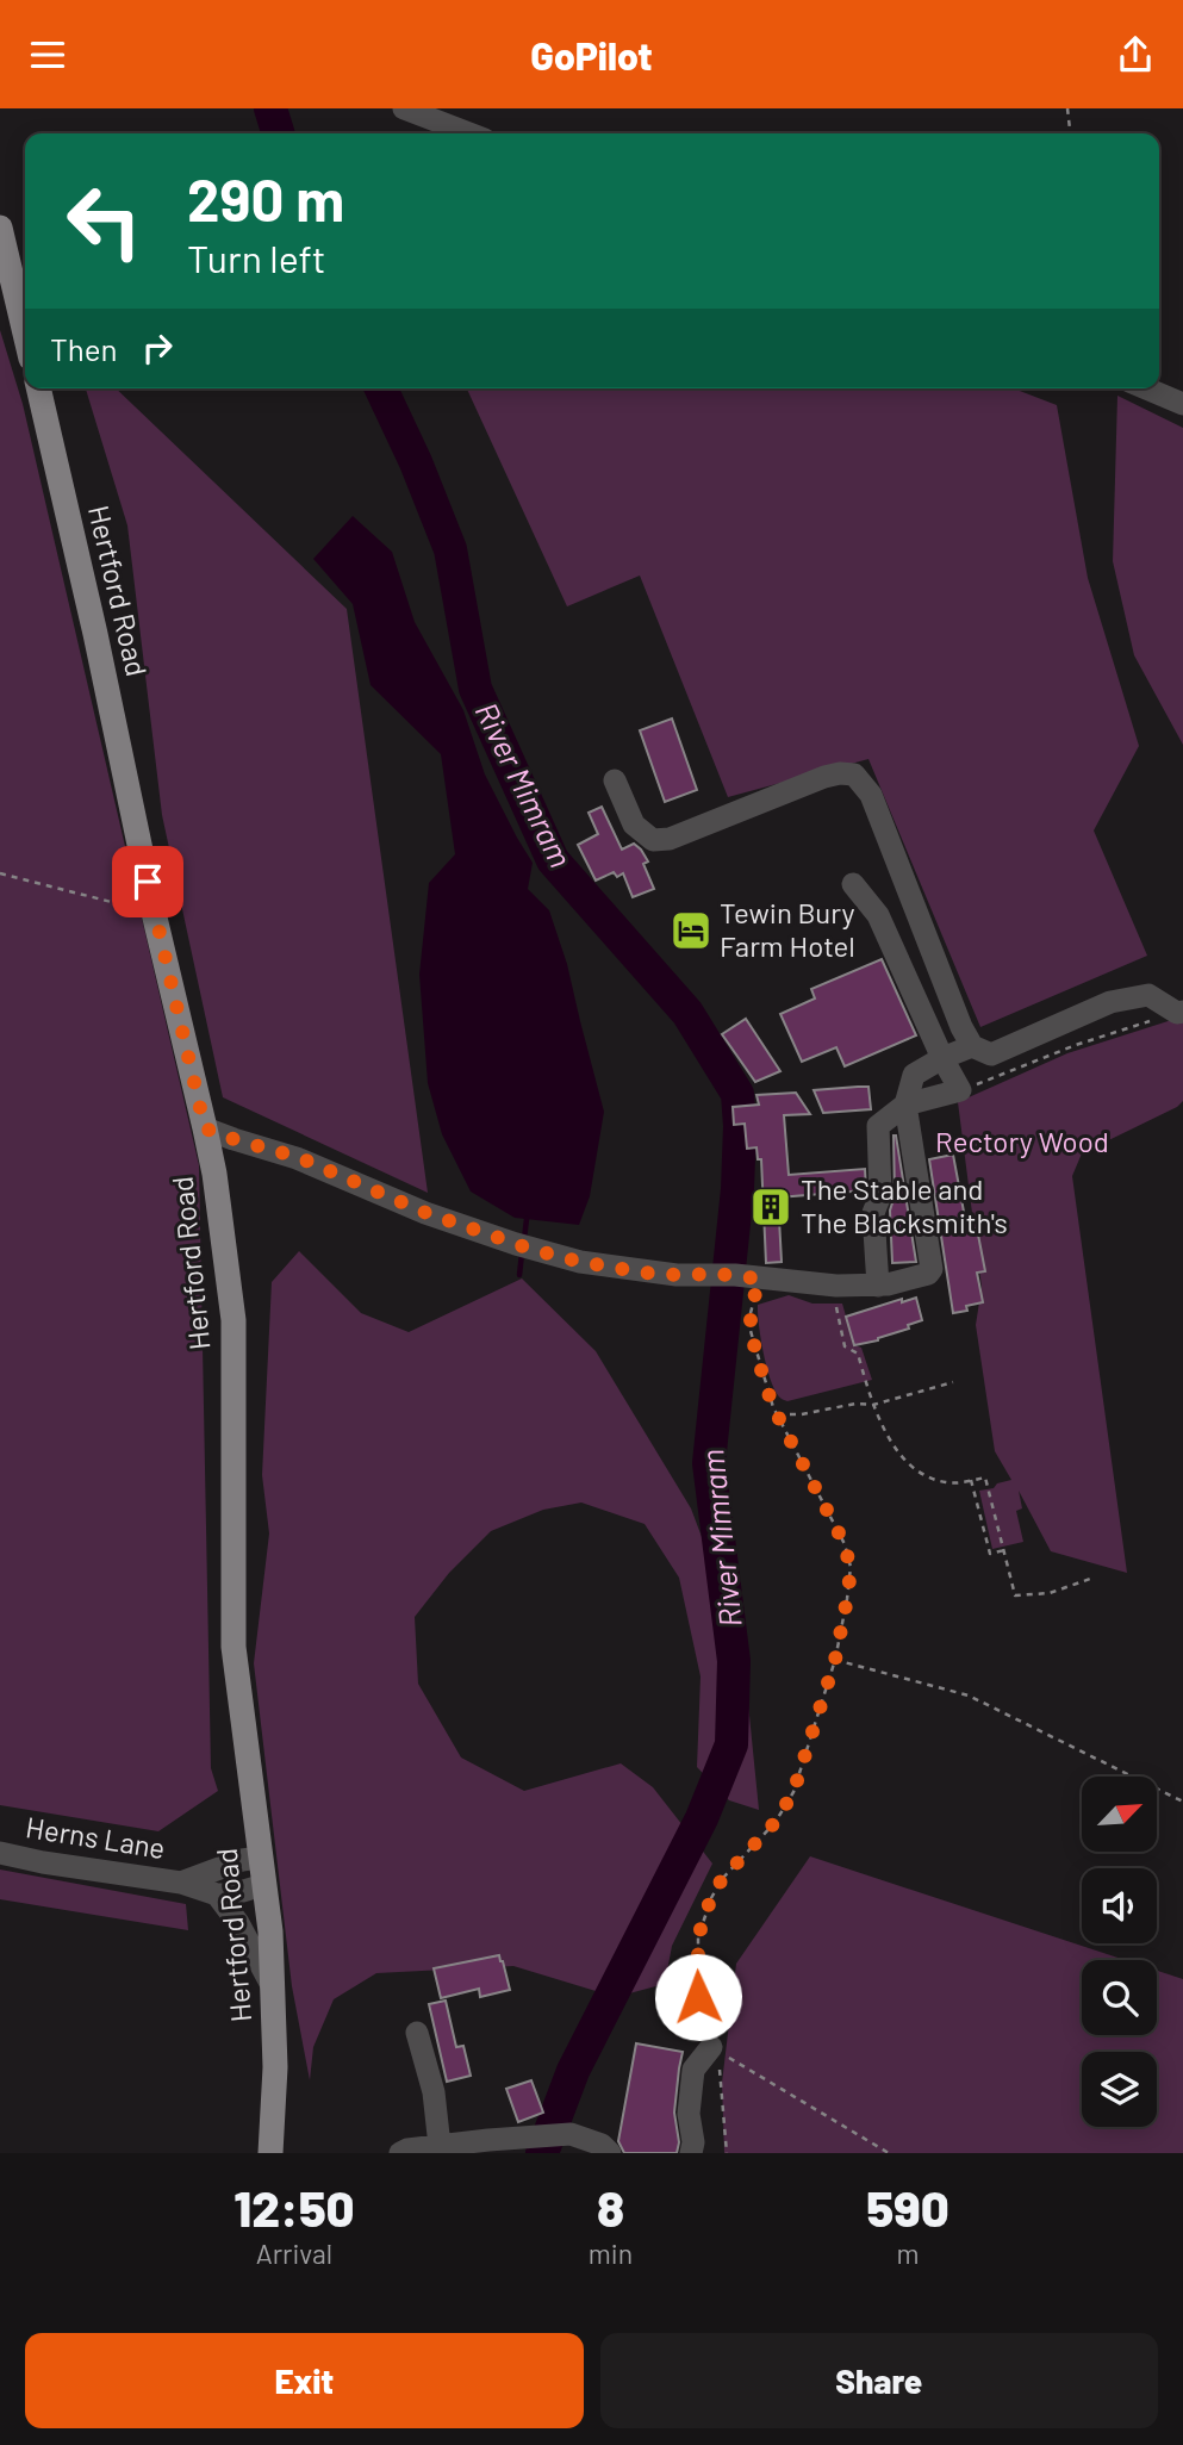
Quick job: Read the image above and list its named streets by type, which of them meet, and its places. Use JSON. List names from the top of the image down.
{
  "streets": {
    "main road": ["Hertford Road"],
    "street": ["Herns Lane"]
  },
  "crossings": [
    ["Hertford Road", "Herns Lane"]
  ],
  "water": ["River Mimram"],
  "parks": ["Rectory Wood"],
  "places": {
    "hotel": ["Tewin Bury Farm Hotel"],
    "building": ["The Stable and The Blacksmith's"]
  },
  "north": "top right",
  "page": {
    "header": "GoPilot",
    "turn": ["290 m", "Turn left"],
    "then": "Then",
    "eta": [
      "12:50",
      "Arrival",
      "8",
      "min",
      "590",
      "m"
    ],
    "buttons": ["Exit", "Share"]
  }
}
